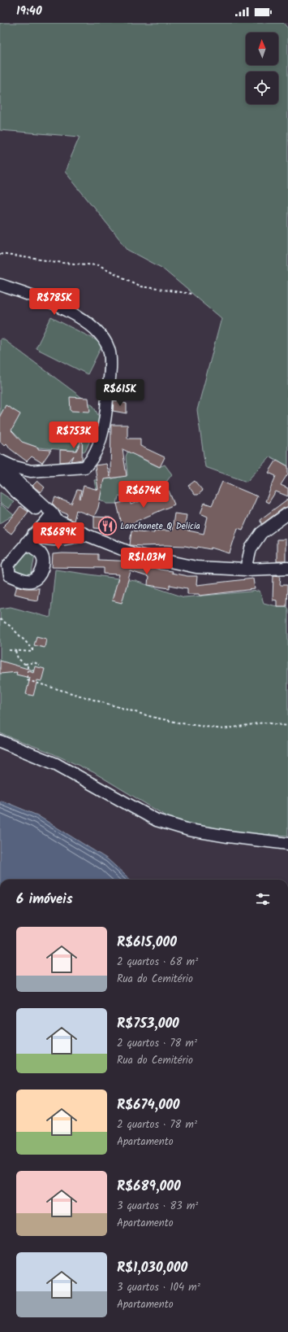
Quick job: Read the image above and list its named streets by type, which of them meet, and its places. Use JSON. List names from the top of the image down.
{
  "places": {
    "restaurant": ["Lanchonete Q Delicia"]
  },
  "north": "top",
  "page": {
    "status": "19:40",
    "price": [
      "R$785K",
      "R$615K",
      "R$753K",
      "R$674K",
      "R$689K",
      "R$1.03M"
    ],
    "heading": "6 imóveis",
    "list": [
      {
        "name": "R$615,000",
        "note": "2 quartos · 68 m² · Rua do Cemitério"
      },
      {
        "name": "R$753,000",
        "note": "2 quartos · 78 m² · Rua do Cemitério"
      },
      {
        "name": "R$674,000",
        "note": "2 quartos · 78 m² · Apartamento"
      },
      {
        "name": "R$689,000",
        "note": "3 quartos · 83 m² · Apartamento"
      },
      {
        "name": "R$1,030,000",
        "note": "3 quartos · 104 m² · Apartamento"
      }
    ]
  }
}
